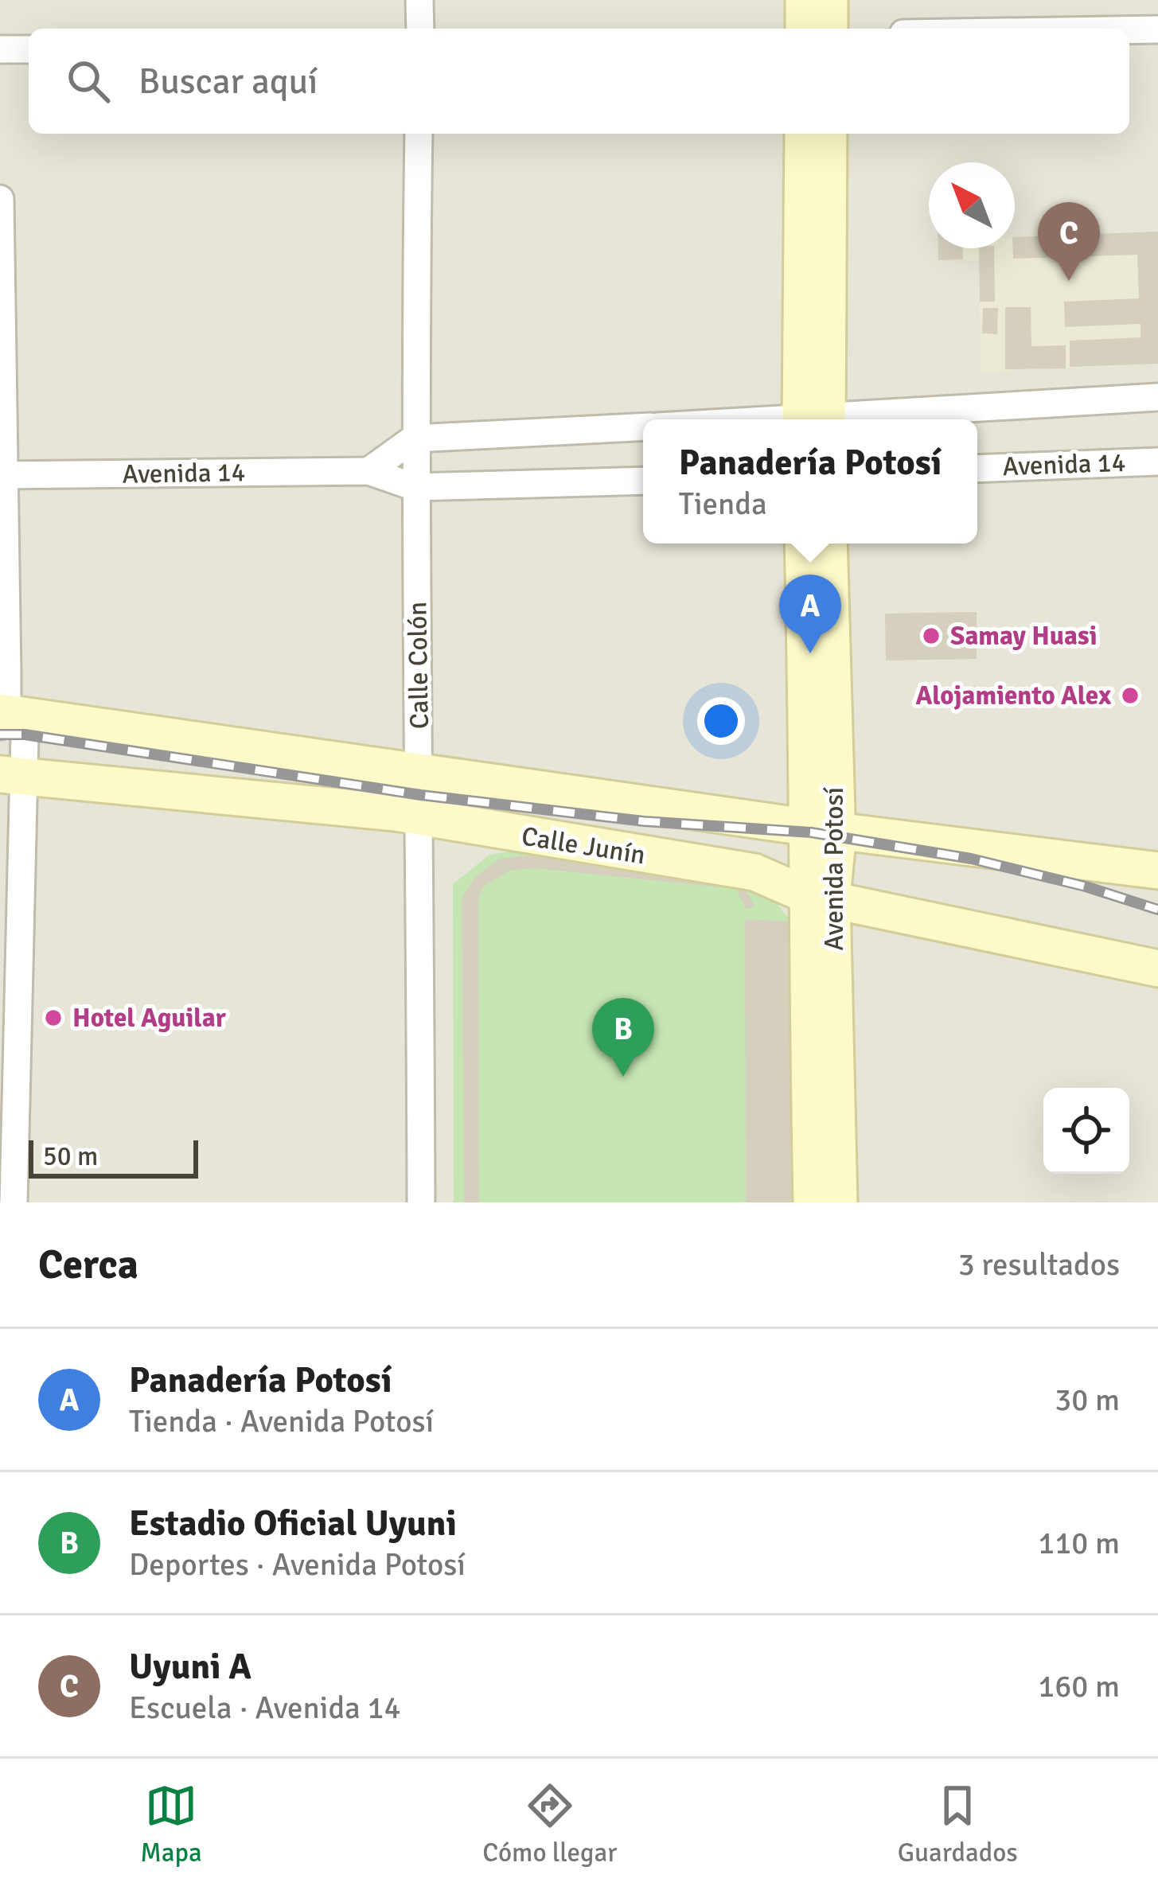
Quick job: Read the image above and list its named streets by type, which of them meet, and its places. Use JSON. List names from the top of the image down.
{
  "streets": {
    "street": [
      "Avenida 14",
      "Calle Colón",
      "Calle Junín",
      "Avenida Potosí"
    ]
  },
  "crossings": [
    ["Avenida 14", "Calle Colón"],
    ["Calle Colón", "Calle Junín"],
    ["Calle Junín", "Avenida Potosí"]
  ],
  "places": ["Samay Huasi", "Alojamiento Alex", "Hotel Aguilar"],
  "scale_bar": "50 m",
  "north": "top left",
  "page": {
    "search": "Buscar aquí",
    "pins": ["C", "A", "B"],
    "popup": ["Panadería Potosí", "Tienda"],
    "scale": "50 m",
    "heading": ["Cerca", "3 resultados"],
    "list": [
      {
        "mark": "A",
        "name": "Panadería Potosí",
        "note": "Tienda · Avenida Potosí",
        "value": "30 m"
      },
      {
        "mark": "B",
        "name": "Estadio Oficial Uyuni",
        "note": "Deportes · Avenida Potosí",
        "value": "110 m"
      },
      {
        "mark": "C",
        "name": "Uyuni A",
        "note": "Escuela · Avenida 14",
        "value": "160 m"
      }
    ],
    "nav": ["Mapa", "Cómo llegar", "Guardados"]
  }
}
